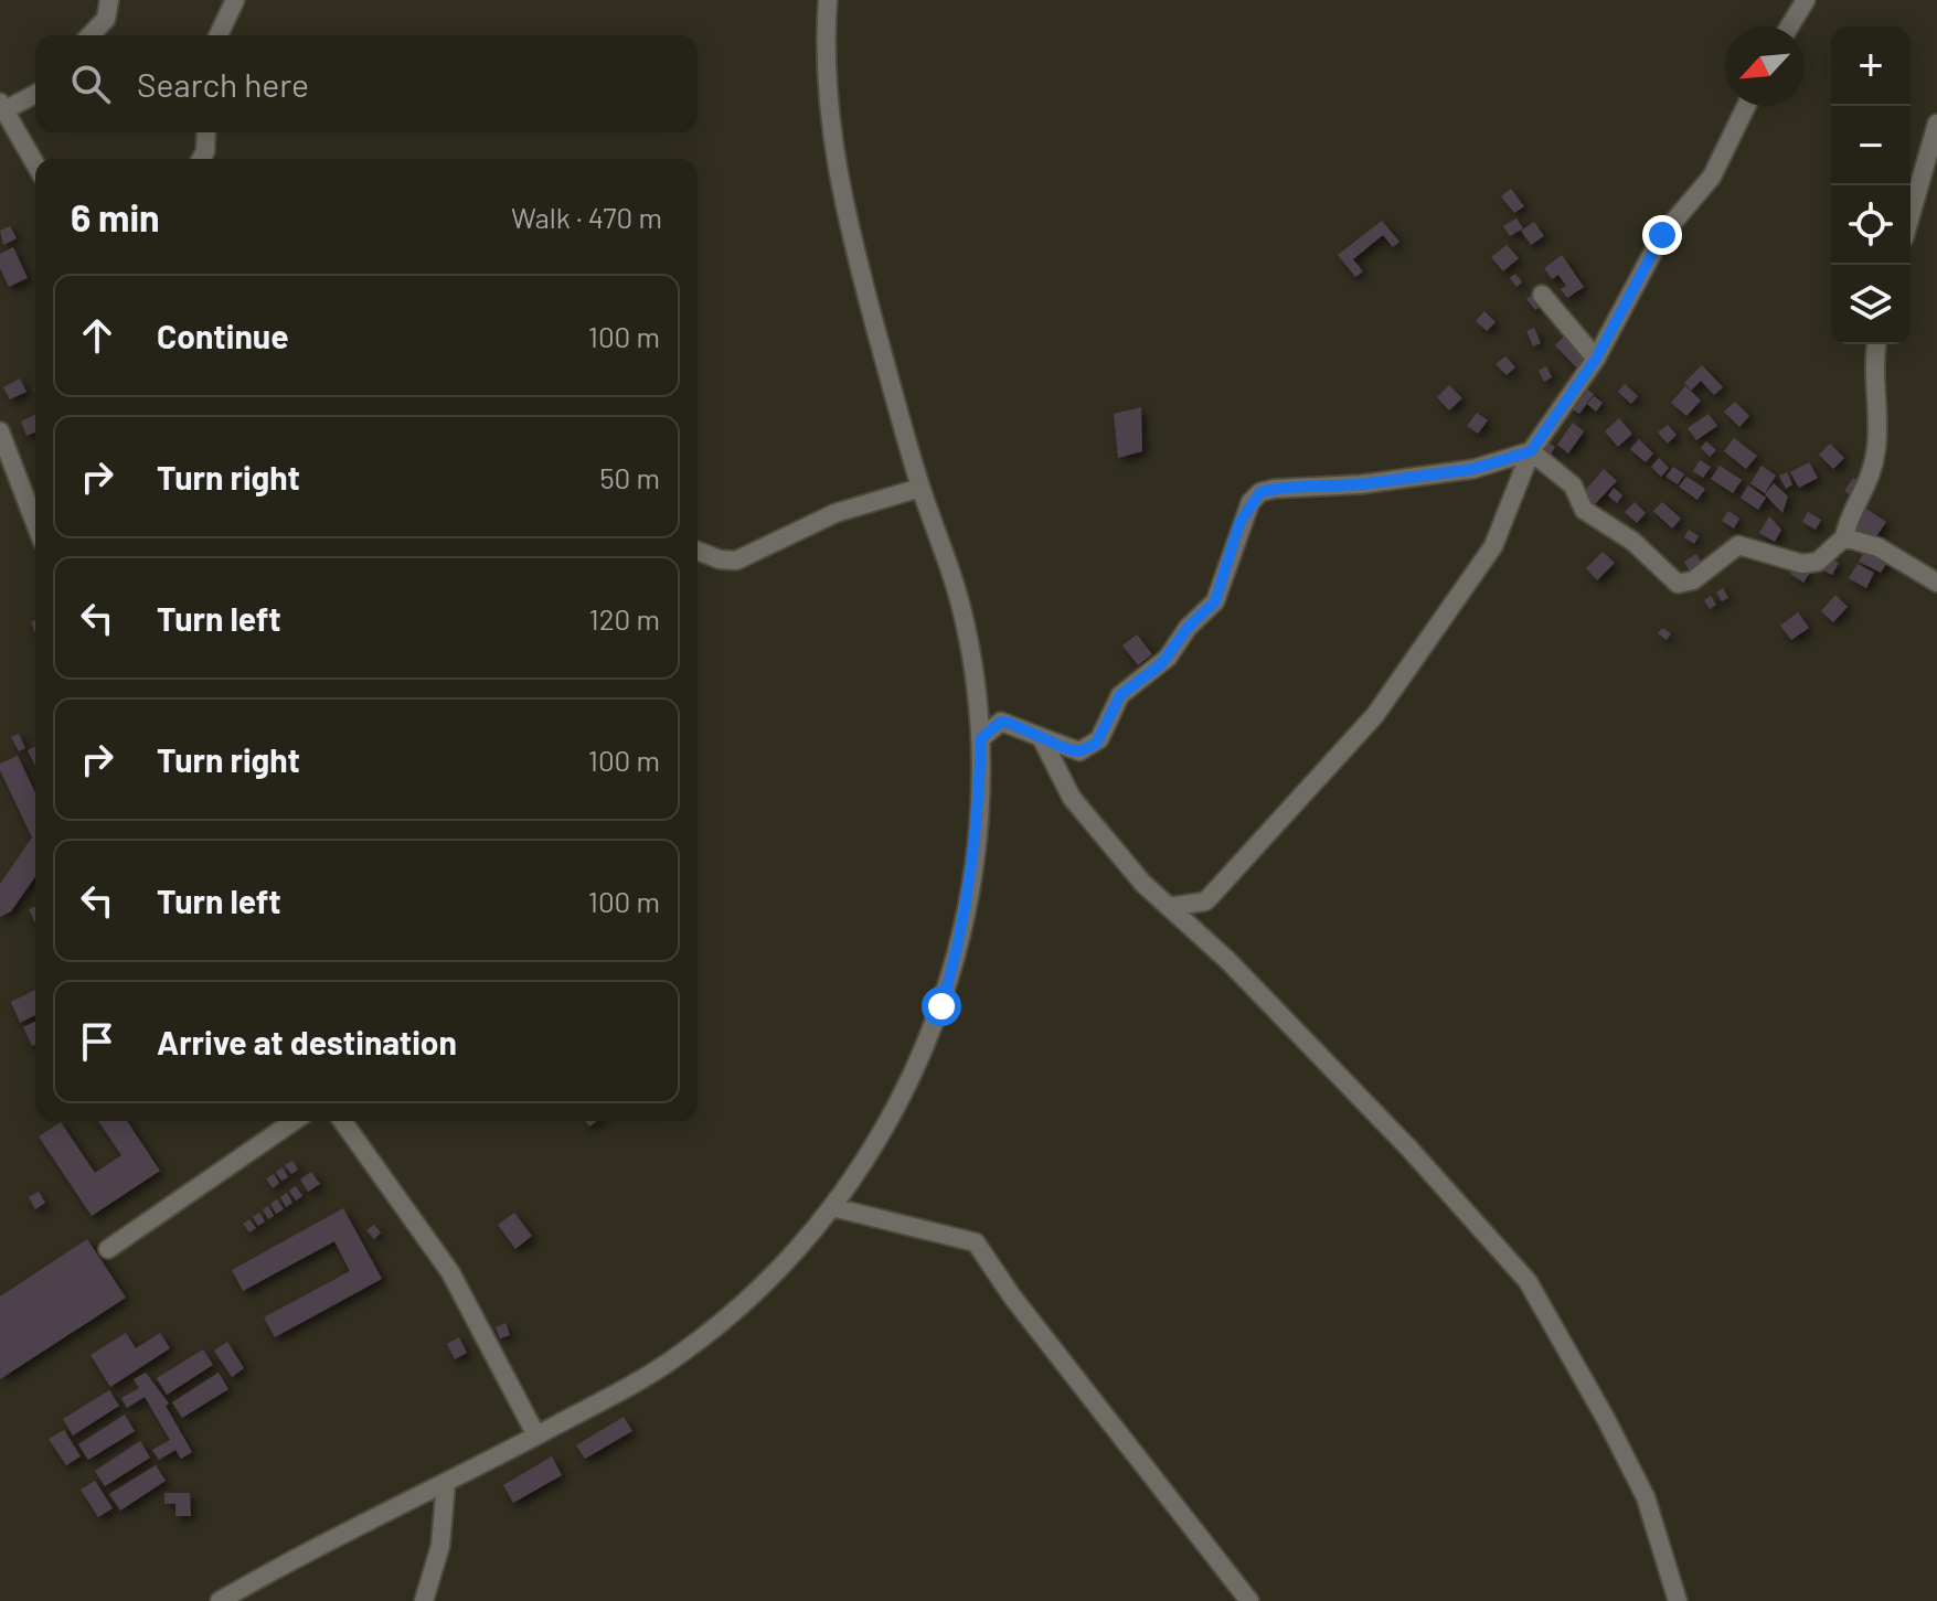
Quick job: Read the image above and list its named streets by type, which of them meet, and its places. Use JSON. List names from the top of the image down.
{
  "north": "bottom left",
  "page": {
    "map_buttons": ["+", "−"],
    "search": "Search here",
    "heading": ["6 min", "Walk · 470 m"],
    "list": [
      ["Continue", "100 m"],
      ["Turn right", "50 m"],
      ["Turn left", "120 m"],
      ["Turn right", "100 m"],
      ["Turn left", "100 m"],
      "Arrive at destination"
    ]
  }
}
